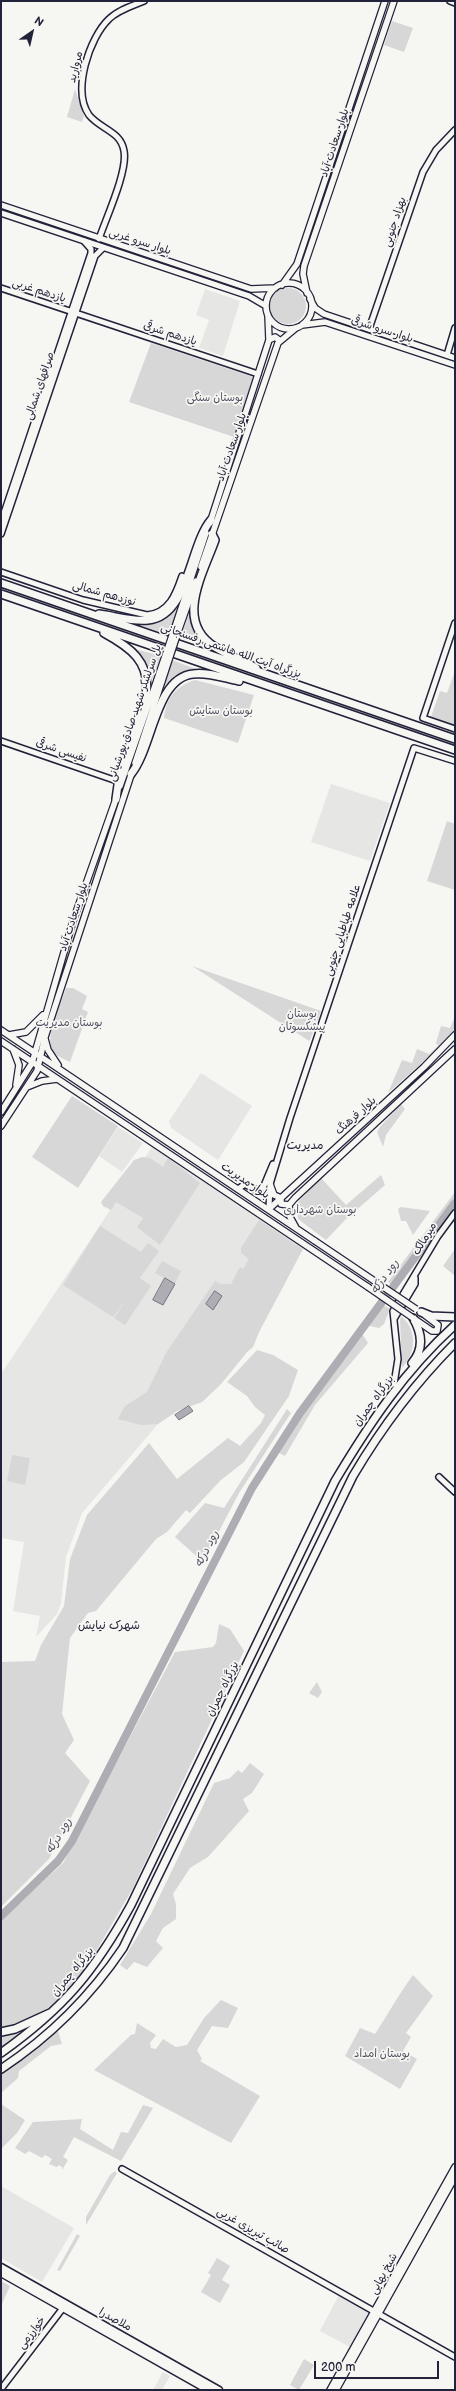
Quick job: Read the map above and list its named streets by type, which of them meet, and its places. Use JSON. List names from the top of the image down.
{
  "streets": {
    "highway": ["بزرگراه آیت الله هاشمی رفسنجانی", "بزرگراه چمران"],
    "main road": [
      "بلوار سعادت آباد",
      "بلوار سرو غربی",
      "بلوار سرو شرقی",
      "پل سرلشکر شهید صادق پورشیانی",
      "بلوار فرهنگ",
      "بلوار مدیریت",
      "شیخ بهایی",
      "ملاصدرا"
    ],
    "street": [
      "مروارید",
      "بهزاد جنوبی",
      "یازدهم غربی",
      "یازدهم شرقی",
      "صرافهای شمالی",
      "نوزدهم شمالی",
      "نفیسی شرقی",
      "علامه طباطبایی جنوبی",
      "میرمالک",
      "صائب تبریزی غربی",
      "خوارزمی"
    ]
  },
  "crossings": [
    ["مروارید", "بلوار سرو غربی"],
    ["بلوار سعادت آباد", "بلوار سرو غربی"],
    ["بلوار سعادت آباد", "بلوار سرو شرقی"],
    ["بلوار سعادت آباد", "یازدهم شرقی"],
    ["بلوار سعادت آباد", "پل سرلشکر شهید صادق پورشیانی"],
    ["بلوار سعادت آباد", "بلوار مدیریت"],
    ["بهزاد جنوبی", "بلوار سرو شرقی"],
    ["بلوار سرو غربی", "بلوار سرو شرقی"],
    ["بلوار سرو غربی", "صرافهای شمالی"],
    ["یازدهم غربی", "یازدهم شرقی"],
    ["یازدهم غربی", "صرافهای شمالی"],
    ["یازدهم شرقی", "صرافهای شمالی"],
    ["علامه طباطبایی جنوبی", "بلوار فرهنگ"],
    ["علامه طباطبایی جنوبی", "بلوار مدیریت"],
    ["بلوار فرهنگ", "بلوار مدیریت"],
    ["صائب تبریزی غربی", "شیخ بهایی"],
    ["ملاصدرا", "خوارزمی"]
  ],
  "districts": ["مدیریت", "شهرک نیایش"],
  "water": ["رود درکه"],
  "parks": [
    "بوستان سنگی",
    "بوستان ستایش",
    "بوستان پیشکسوتان",
    "بوستان مدیریت",
    "بوستان شهرداری",
    "بوستان امداد"
  ],
  "scale_bar": "200 m",
  "north": "top right"
}
